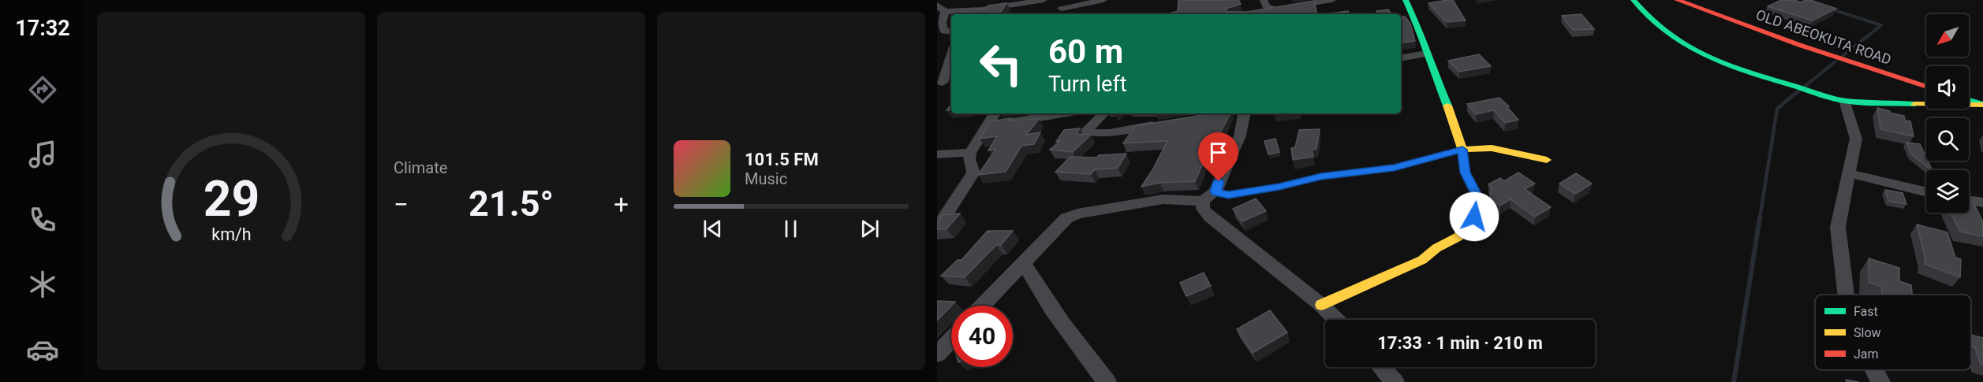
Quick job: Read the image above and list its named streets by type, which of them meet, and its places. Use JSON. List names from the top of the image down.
{
  "streets": {
    "main road": ["OLD ABEOKUTA ROAD"]
  },
  "legend": ["Fast", "Slow", "Jam"],
  "north": "bottom left",
  "page": {
    "tabs": "17:32",
    "tile": "Climate",
    "turn": ["60 m", "Turn left"],
    "song": ["101.5 FM", "Music"],
    "heat": ["−", "21.5°", "+"],
    "limit": "40",
    "trip": "17:33 · 1 min · 210 m",
    "gauge": ["29", "km/h"]
  }
}
